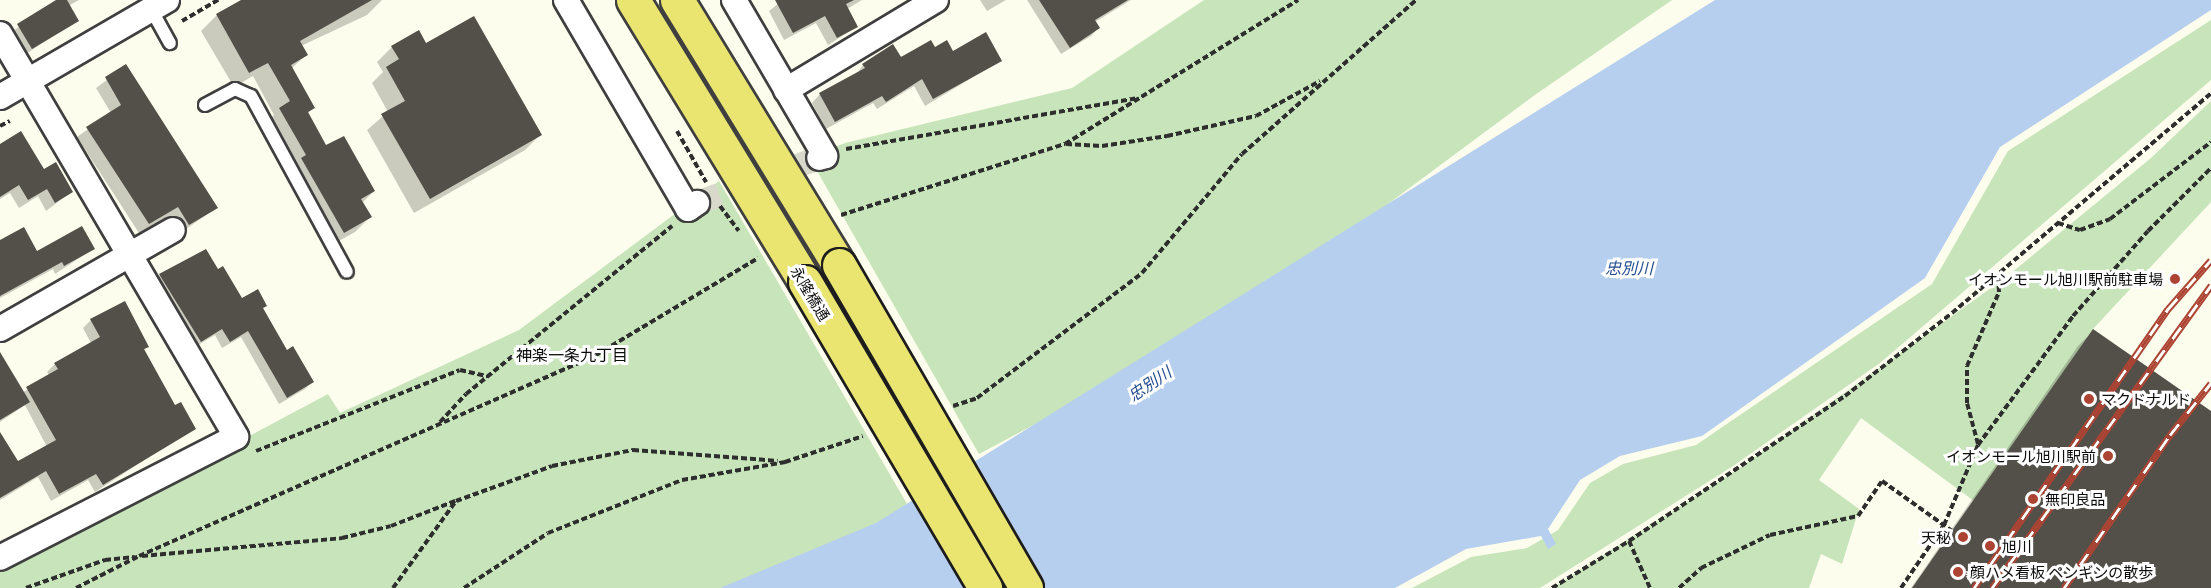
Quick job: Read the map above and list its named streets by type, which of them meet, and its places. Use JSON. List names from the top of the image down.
{
  "streets": {
    "main road": ["永隆橋通"]
  },
  "districts": ["神楽一条九丁目"],
  "water": ["忠別川"],
  "places": [
    "イオンモール旭川駅前駐車場",
    "マクドナルド",
    "イオンモール旭川駅前",
    "無印良品",
    "天秘",
    "旭川",
    "顔ハメ看板 ペンギンの散歩"
  ]
}
